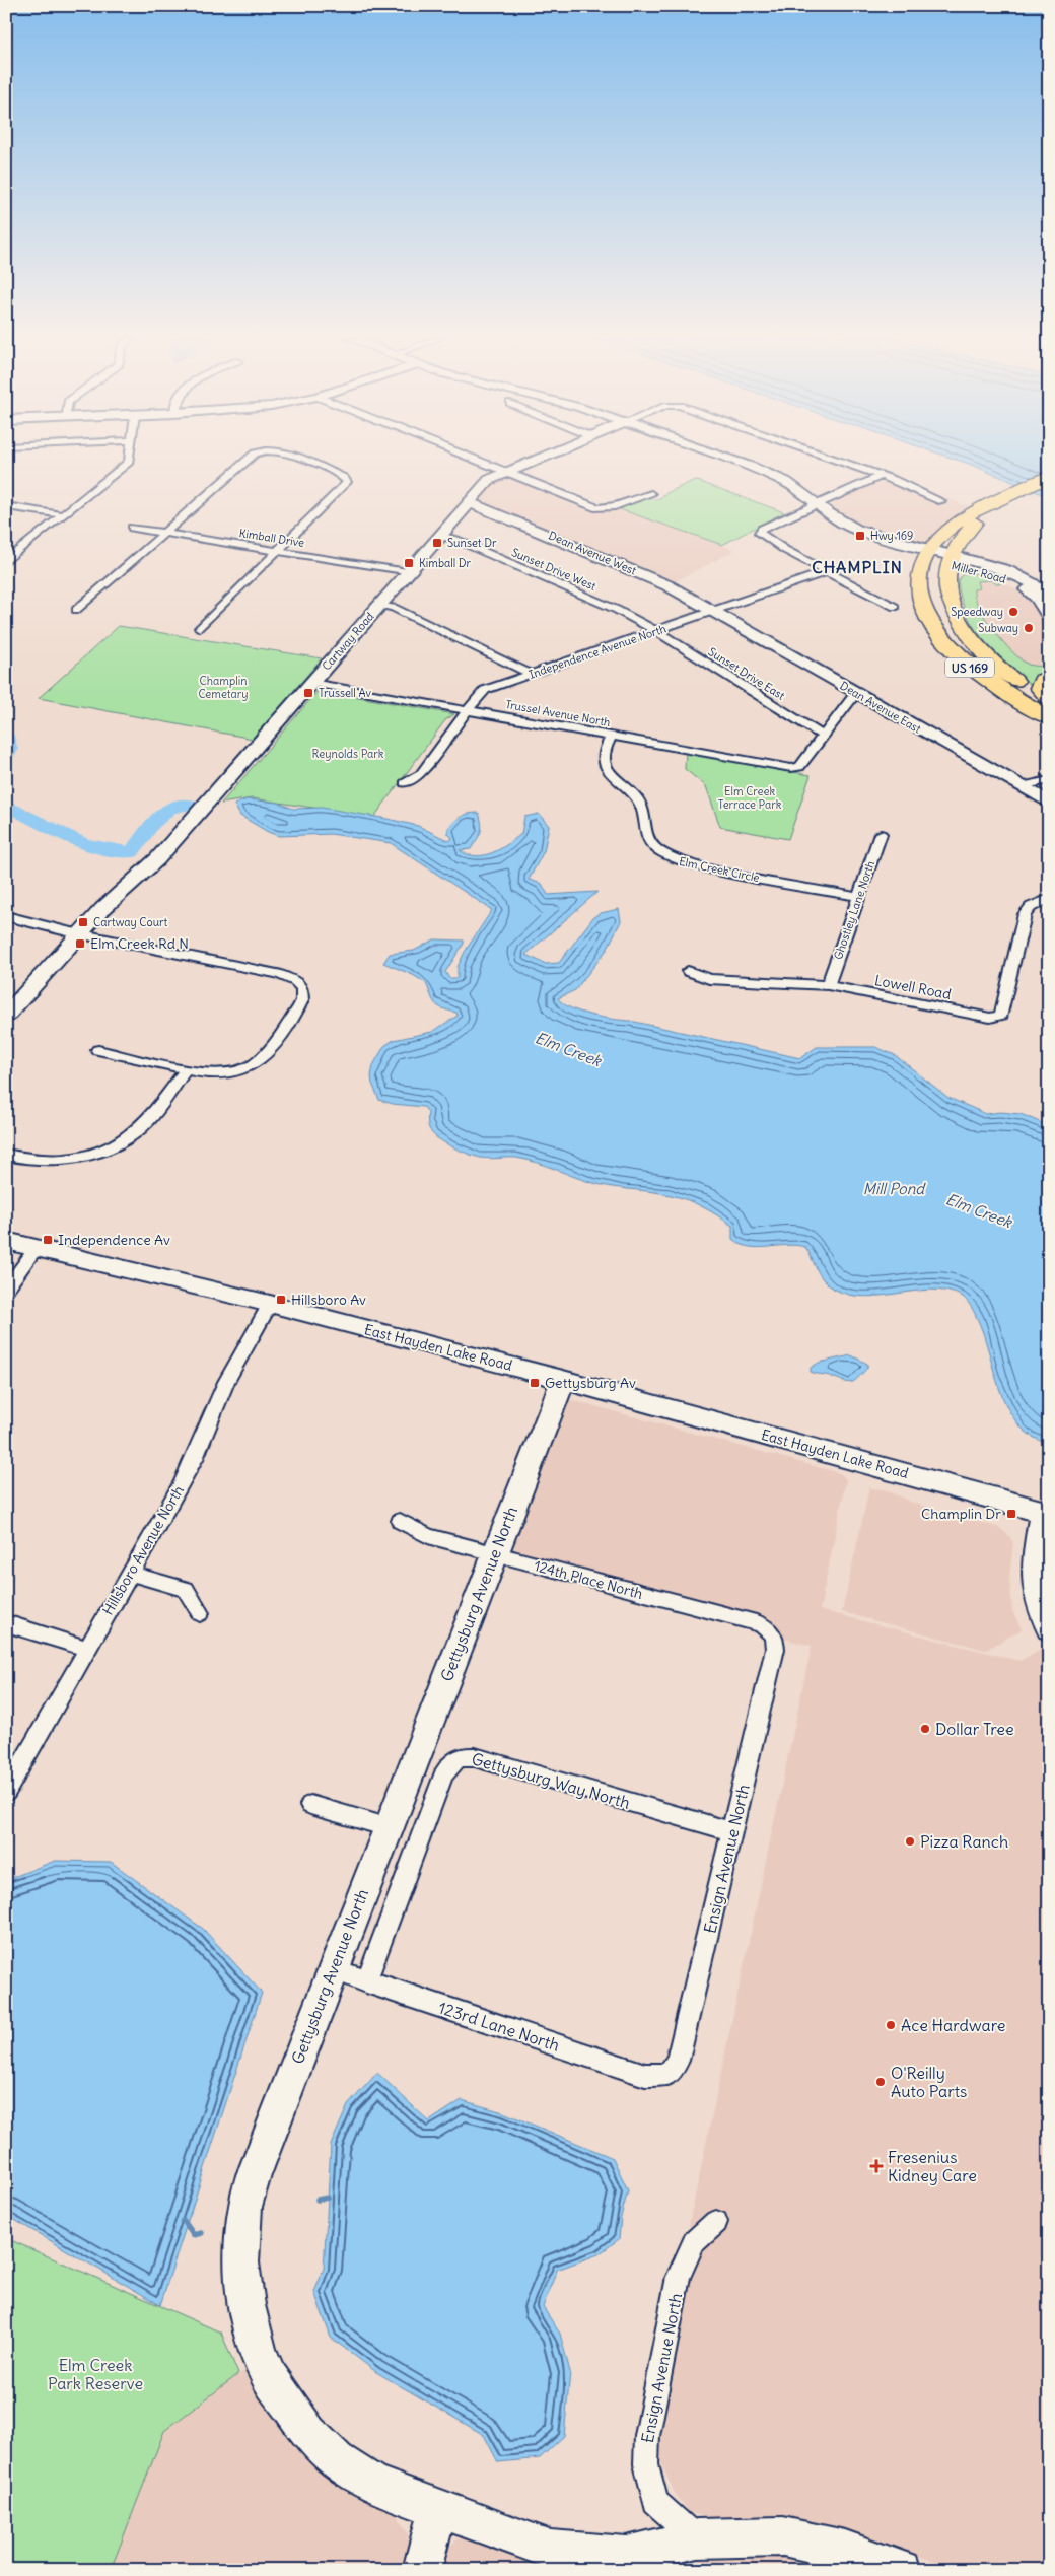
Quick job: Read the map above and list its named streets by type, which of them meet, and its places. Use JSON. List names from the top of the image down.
{
  "streets": {
    "highway": ["US 169"],
    "street": [
      "Kimball Drive",
      "Dean Avenue West",
      "Sunset Drive West",
      "Miller Road",
      "Cartway Road",
      "Independence Avenue North",
      "Sunset Drive East",
      "Dean Avenue East",
      "Trussel Avenue North",
      "Elm Creek Circle",
      "Ghostley Lane North",
      "Lowell Road",
      "East Hayden Lake Road",
      "Hillsboro Avenue North",
      "124th Place North",
      "Gettysburg Avenue North",
      "Gettysburg Way North",
      "Ensign Avenue North",
      "123rd Lane North"
    ]
  },
  "crossings": [
    ["Kimball Drive", "Cartway Road"],
    ["Dean Avenue West", "Cartway Road"],
    ["Dean Avenue West", "Independence Avenue North"],
    ["Dean Avenue West", "Dean Avenue East"],
    ["Sunset Drive West", "Cartway Road"],
    ["Sunset Drive West", "Independence Avenue North"],
    ["Sunset Drive West", "Sunset Drive East"],
    ["Miller Road", "US 169"],
    ["Cartway Road", "Trussel Avenue North"],
    ["Independence Avenue North", "Sunset Drive East"],
    ["Independence Avenue North", "Dean Avenue East"],
    ["Independence Avenue North", "Trussel Avenue North"],
    ["Sunset Drive East", "Trussel Avenue North"],
    ["Elm Creek Circle", "Ghostley Lane North"],
    ["Ghostley Lane North", "Lowell Road"],
    ["East Hayden Lake Road", "Hillsboro Avenue North"],
    ["East Hayden Lake Road", "Gettysburg Avenue North"],
    ["124th Place North", "Gettysburg Avenue North"],
    ["124th Place North", "Ensign Avenue North"],
    ["Gettysburg Avenue North", "Ensign Avenue North"],
    ["Gettysburg Avenue North", "123rd Lane North"],
    ["Gettysburg Way North", "Ensign Avenue North"],
    ["Gettysburg Way North", "123rd Lane North"],
    ["Ensign Avenue North", "123rd Lane North"]
  ],
  "districts": ["CHAMPLIN"],
  "water": ["Elm Creek", "Mill Pond"],
  "parks": [
    "Champlin Cemetary",
    "Reynolds Park",
    "Elm Creek Terrace Park",
    "Elm Creek Park Reserve"
  ],
  "places": {
    "transit": [
      "Hwy 169",
      "Sunset Dr",
      "Kimball Dr",
      "Trussell Av",
      "Cartway Court",
      "Elm Creek Rd N",
      "Independence Av",
      "Hillsboro Av",
      "Gettysburg Av",
      "Champlin Dr"
    ],
    "other": [
      "Speedway",
      "Subway",
      "Dollar Tree",
      "Pizza Ranch",
      "Ace Hardware",
      "O'Reilly Auto Parts"
    ],
    "health": ["Fresenius Kidney Care"]
  }
}
